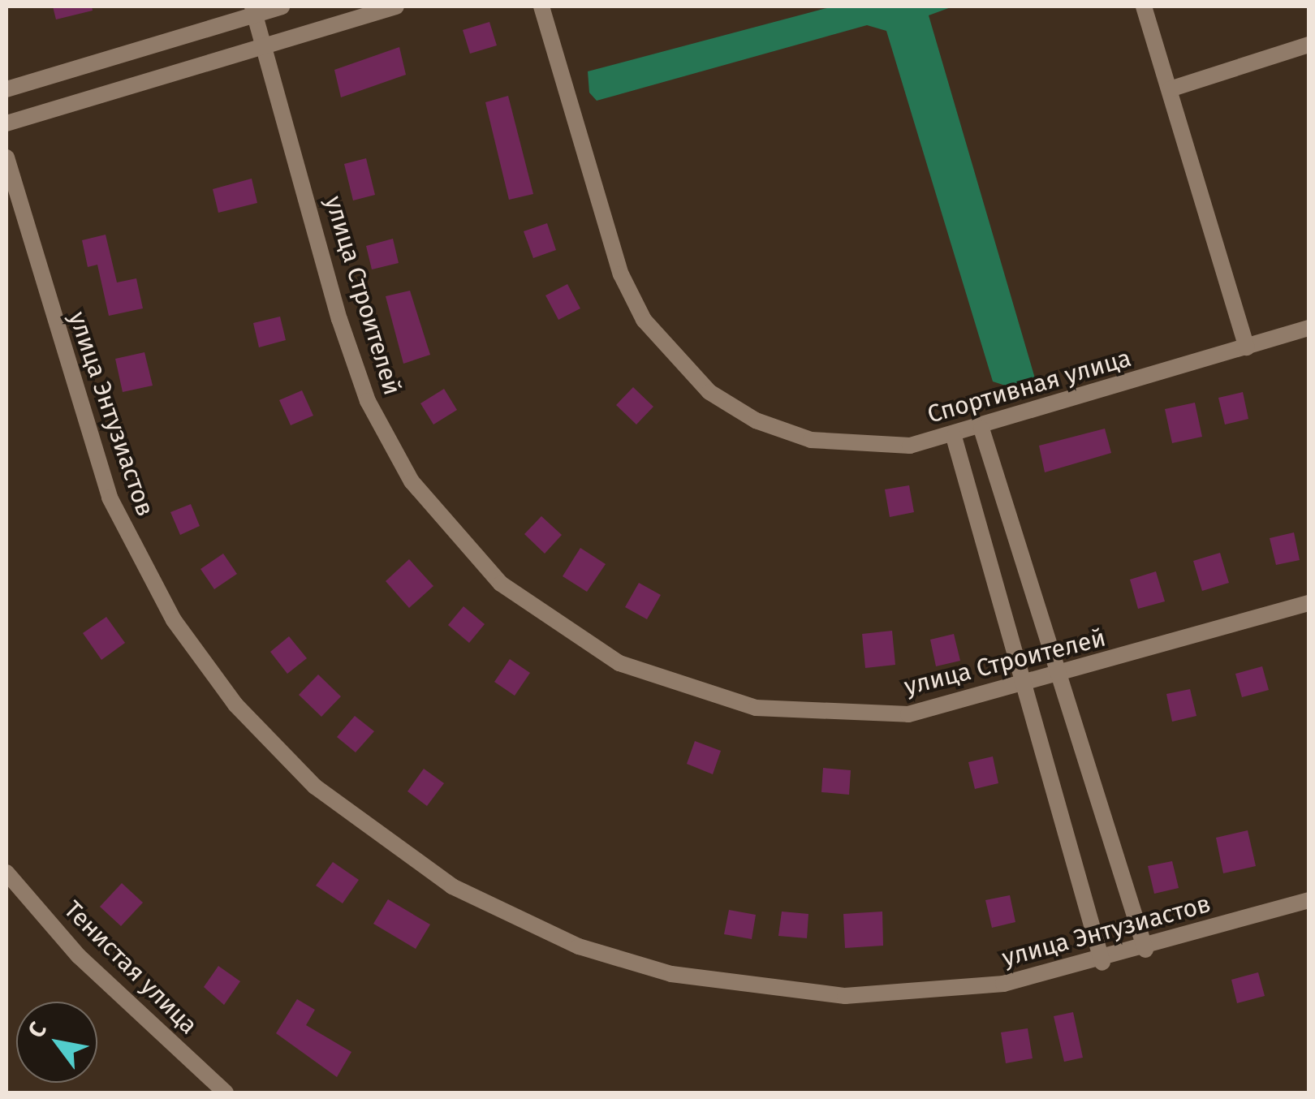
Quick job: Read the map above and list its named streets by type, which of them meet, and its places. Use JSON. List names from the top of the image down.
{
  "streets": {
    "street": [
      "улица Строителей",
      "Спортивная улица",
      "улица Энтузиастов",
      "Тенистая улица"
    ]
  },
  "north": "top left"
}
